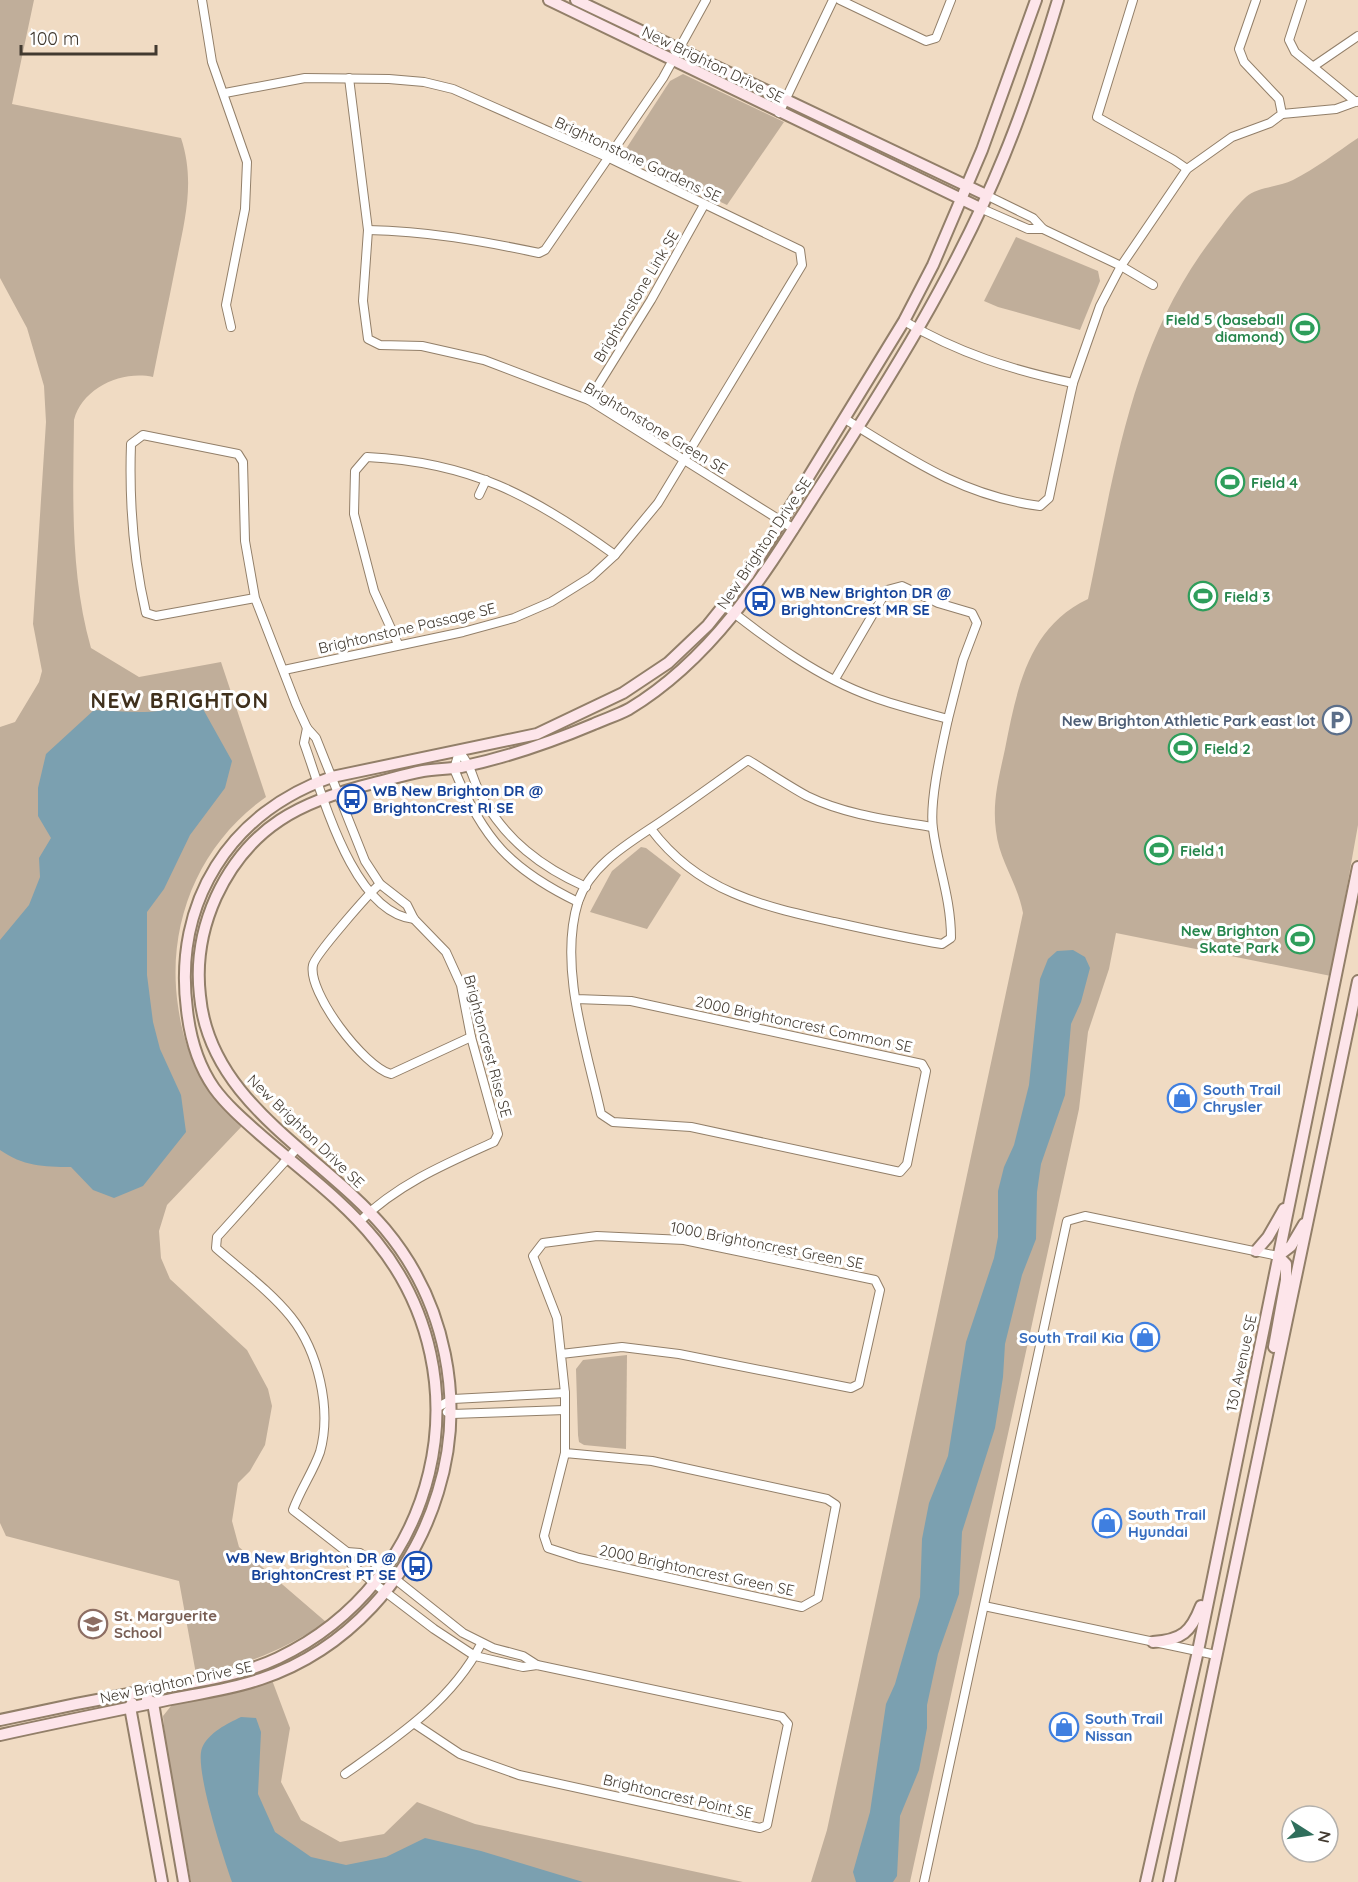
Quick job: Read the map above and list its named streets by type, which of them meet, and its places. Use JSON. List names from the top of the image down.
{
  "streets": {
    "street": [
      "New Brighton Drive SE",
      "Brightonstone Gardens SE",
      "Brightonstone Link SE",
      "Brightonstone Green SE",
      "Brightonstone Passage SE",
      "2000 Brightoncrest Common SE",
      "Brightoncrest Rise SE",
      "1000 Brightoncrest Green SE",
      "130 Avenue SE",
      "2000 Brightoncrest Green SE",
      "Brightoncrest Point SE"
    ]
  },
  "crossings": [
    ["New Brighton Drive SE", "Brightonstone Green SE"],
    ["New Brighton Drive SE", "Brightoncrest Rise SE"],
    ["New Brighton Drive SE", "Brightoncrest Point SE"],
    ["Brightonstone Gardens SE", "Brightonstone Link SE"],
    ["Brightonstone Gardens SE", "Brightonstone Green SE"],
    ["Brightonstone Gardens SE", "Brightonstone Passage SE"],
    ["Brightonstone Link SE", "Brightonstone Green SE"],
    ["Brightonstone Green SE", "Brightonstone Passage SE"],
    ["1000 Brightoncrest Green SE", "2000 Brightoncrest Green SE"]
  ],
  "districts": ["NEW BRIGHTON"],
  "places": {
    "sports": [
      "Field 5 (baseball diamond)",
      "Field 4",
      "Field 3",
      "Field 2",
      "Field 1",
      "New Brighton Skate Park"
    ],
    "bus stop": ["WB New Brighton DR @ BrightonCrest MR SE", "WB New Brighton DR @ BrightonCrest RI SE", "WB New Brighton DR @ BrightonCrest PT SE"],
    "parking": ["New Brighton Athletic Park east lot"],
    "shop": [
      "South Trail Chrysler",
      "South Trail Kia",
      "South Trail Hyundai",
      "South Trail Nissan"
    ],
    "school or university": ["St. Marguerite School"]
  },
  "scale_bar": "100 m",
  "north": "right"
}
